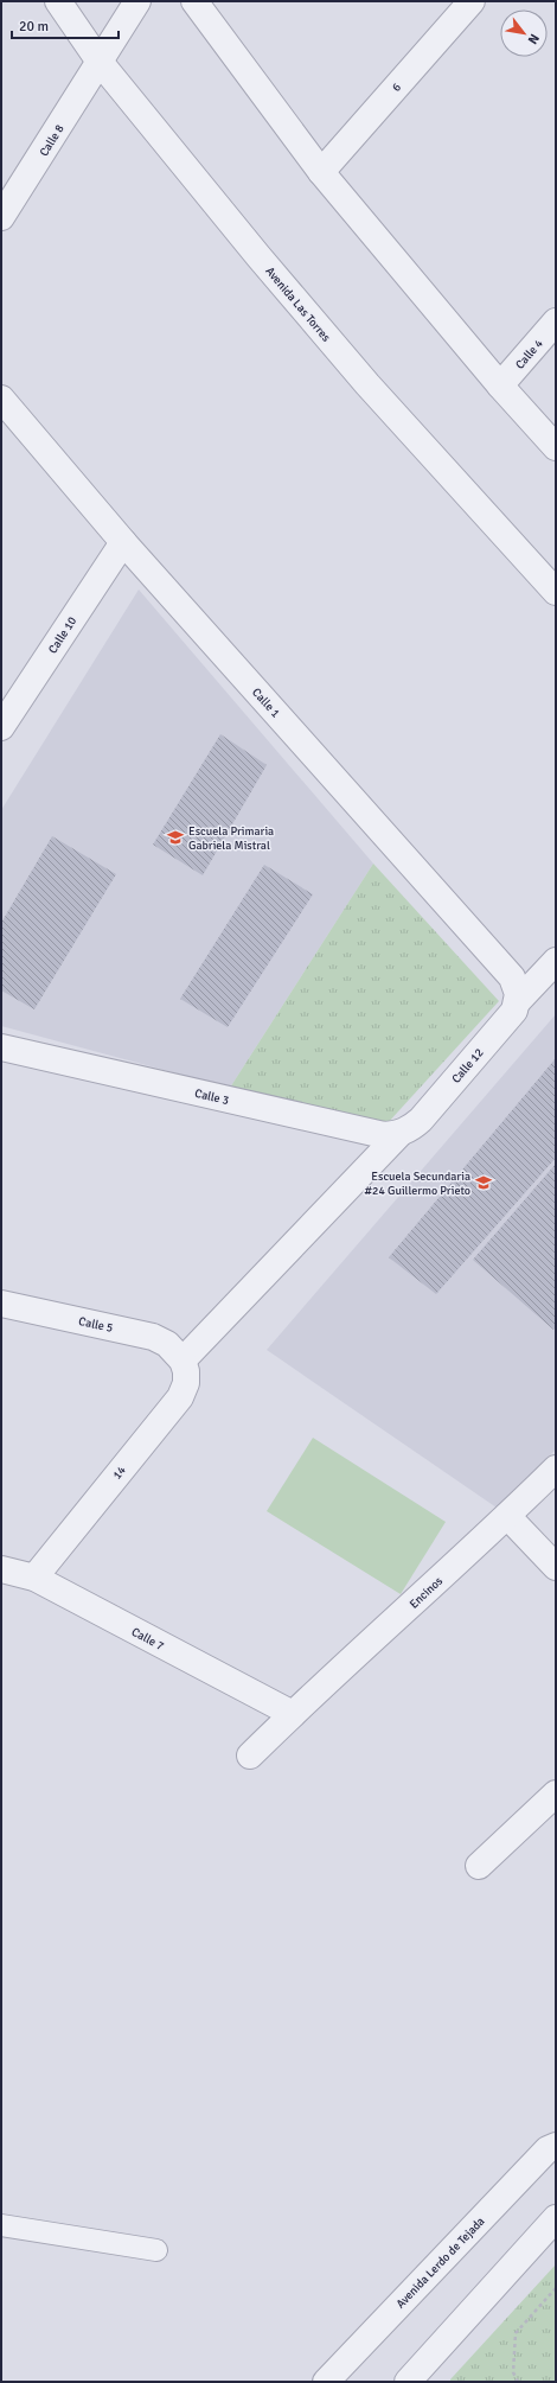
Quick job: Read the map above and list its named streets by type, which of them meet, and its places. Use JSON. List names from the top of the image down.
{
  "streets": {
    "street": [
      "6",
      "Calle 8",
      "Avenida Las Torres",
      "Calle 4",
      "Calle 10",
      "Calle 1",
      "Calle 12",
      "Calle 3",
      "Calle 5",
      "14",
      "Encinos",
      "Calle 7",
      "Avenida Lerdo de Tejada"
    ]
  },
  "crossings": [
    ["Calle 8", "Avenida Las Torres"],
    ["Calle 10", "Calle 1"],
    ["Calle 1", "Calle 12"],
    ["Calle 12", "Calle 3"],
    ["Calle 12", "Calle 5"],
    ["Calle 12", "14"],
    ["Calle 5", "14"],
    ["14", "Calle 7"],
    ["Encinos", "Calle 7"]
  ],
  "places": {
    "school or university": ["Escuela Primaria Gabriela Mistral", "Escuela Secundaria #24 Guillermo Prieto"]
  },
  "scale_bar": "20 m",
  "north": "bottom right"
}
